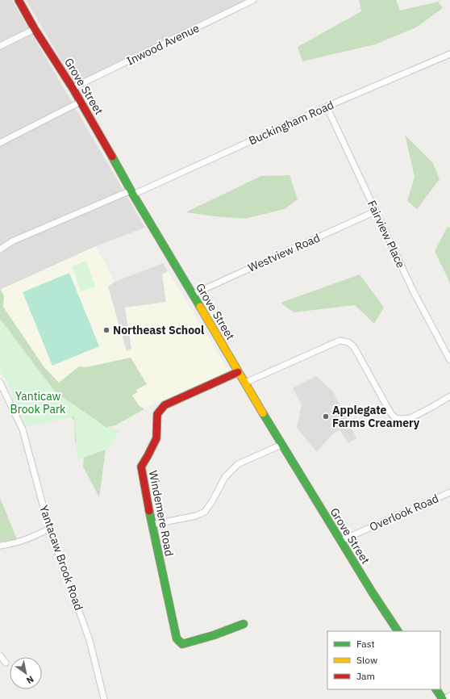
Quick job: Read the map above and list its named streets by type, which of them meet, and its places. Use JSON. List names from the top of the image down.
{
  "streets": {
    "main road": ["Grove Street", "Windemere Road"],
    "street": [
      "Inwood Avenue",
      "Buckingham Road",
      "Fairview Place",
      "Westview Road",
      "Overlook Road",
      "Yantacaw Brook Road"
    ]
  },
  "crossings": [
    ["Inwood Avenue", "Grove Street"],
    ["Grove Street", "Buckingham Road"],
    ["Grove Street", "Westview Road"],
    ["Grove Street", "Overlook Road"],
    ["Grove Street", "Windemere Road"],
    ["Buckingham Road", "Fairview Place"],
    ["Fairview Place", "Westview Road"]
  ],
  "parks": ["Yanticaw Brook Park"],
  "places": ["Northeast School", "Applegate Farms Creamery"],
  "legend": ["Fast", "Slow", "Jam"],
  "north": "bottom right"
}
